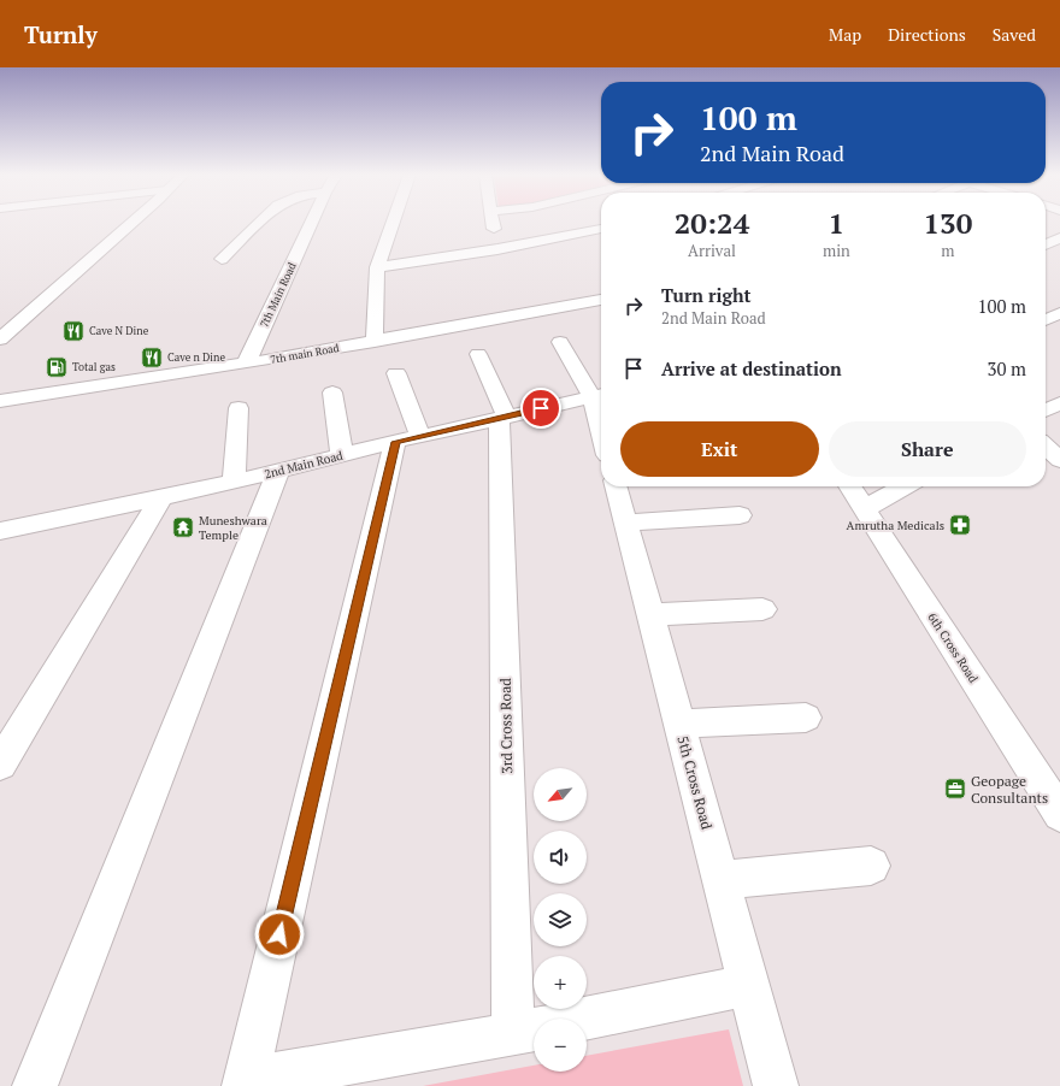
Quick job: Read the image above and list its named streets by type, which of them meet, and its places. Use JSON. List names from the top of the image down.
{
  "streets": {
    "street": [
      "7th Main Road",
      "7th main Road",
      "2nd Main Road",
      "6th Cross Road",
      "3rd Cross Road",
      "5th Cross Road"
    ]
  },
  "crossings": [
    ["7th Main Road", "7th main Road"],
    ["2nd Main Road", "3rd Cross Road"]
  ],
  "places": {
    "restaurant": ["Cave N Dine", "Cave n Dine"],
    "fuel station": ["Total gas"],
    "pharmacy": ["Amrutha Medicals"],
    "temple": ["Muneshwara Temple"],
    "office": ["Geopage Consultants"]
  },
  "north": "bottom left",
  "page": {
    "header": "Turnly",
    "nav": ["Map", "Directions", "Saved"],
    "turn": ["100 m", "2nd Main Road"],
    "eta": [
      "20:24",
      "Arrival",
      "1",
      "min",
      "130",
      "m"
    ],
    "list": [
      {
        "name": "Turn right",
        "note": "2nd Main Road",
        "value": "100 m"
      },
      {
        "name": "Arrive at destination",
        "value": "30 m"
      }
    ],
    "buttons": ["Exit", "Share"],
    "map_buttons": ["+", "−"]
  }
}
